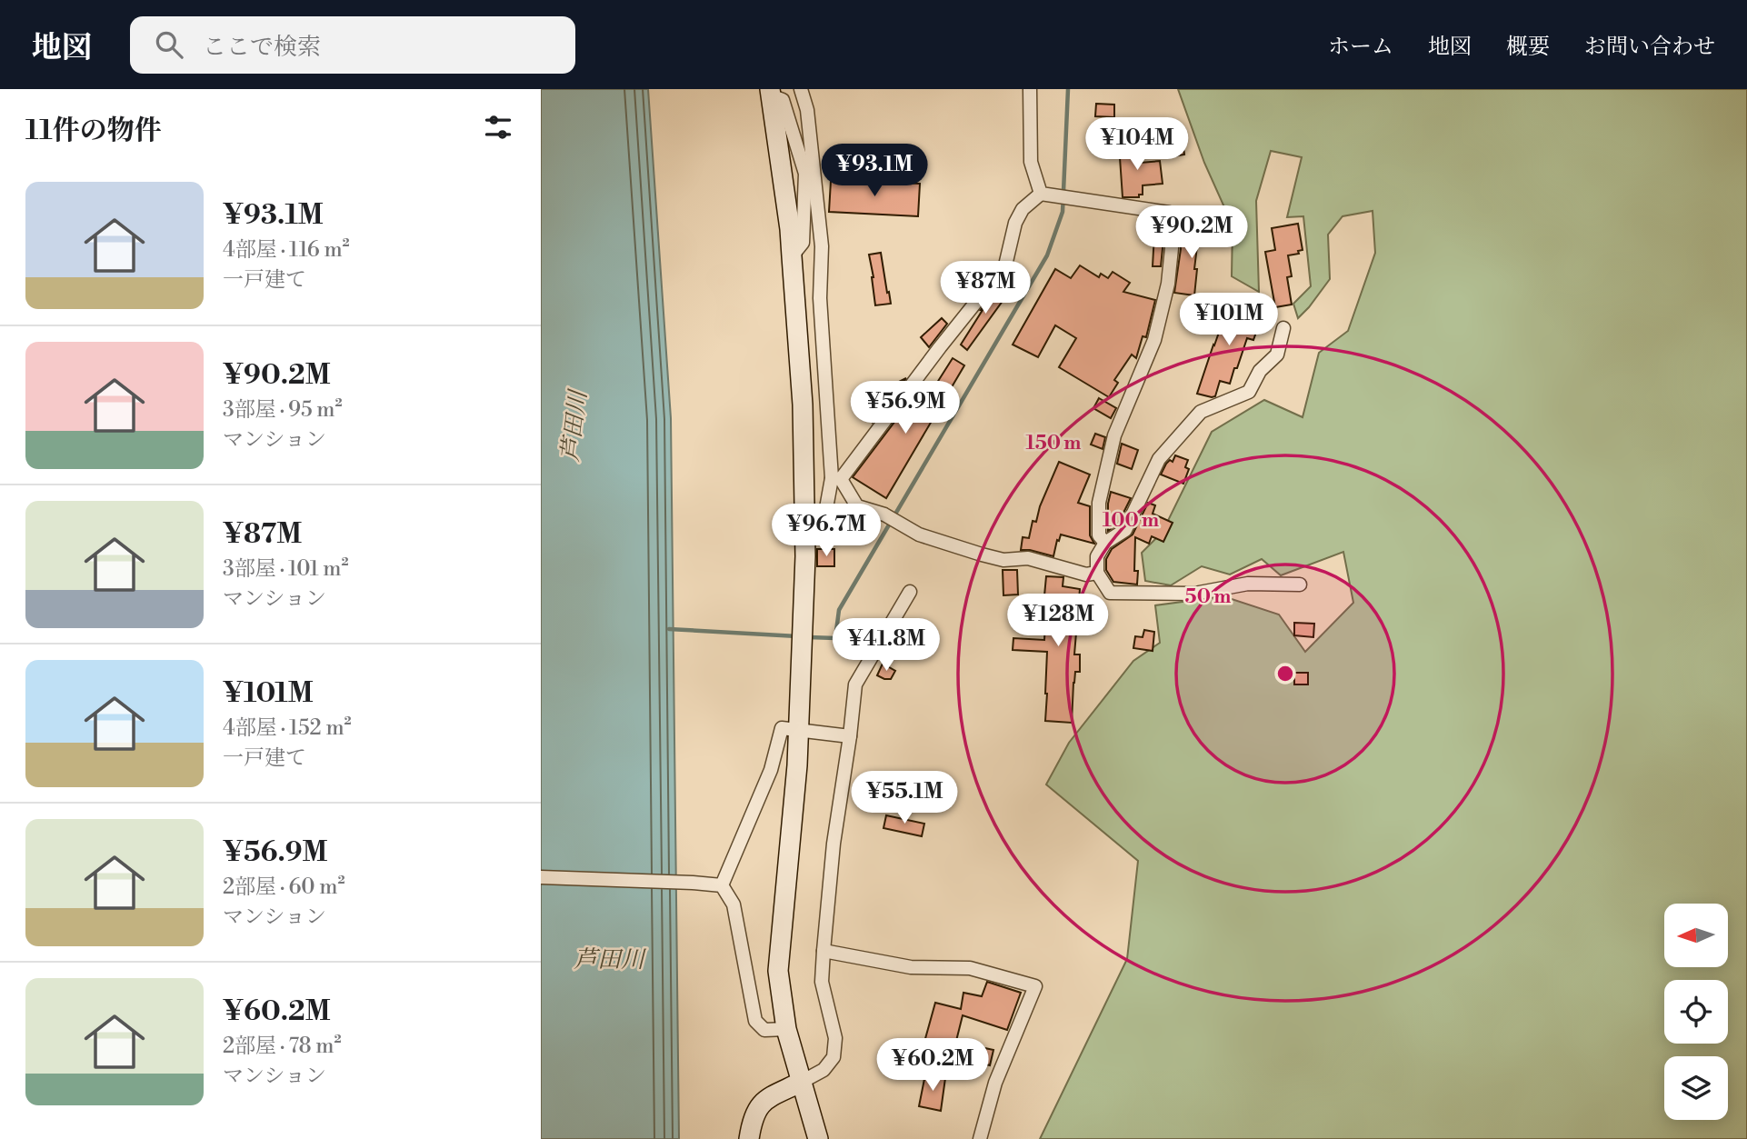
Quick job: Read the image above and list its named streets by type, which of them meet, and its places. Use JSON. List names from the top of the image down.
{
  "water": ["芦田川"],
  "north": "left",
  "page": {
    "header": "地図",
    "search": "ここで検索",
    "nav": [
      "ホーム",
      "地図",
      "概要",
      "お問い合わせ"
    ],
    "heading": "11件の物件",
    "price": [
      "¥104M",
      "¥93.1M",
      "¥90.2M",
      "¥87M",
      "¥101M",
      "¥56.9M",
      "¥96.7M",
      "¥128M",
      "¥41.8M",
      "¥55.1M",
      "¥60.2M"
    ],
    "list": [
      {
        "name": "¥93.1M",
        "note": "4部屋 · 116 m² · 一戸建て"
      },
      {
        "name": "¥90.2M",
        "note": "3部屋 · 95 m² · マンション"
      },
      {
        "name": "¥87M",
        "note": "3部屋 · 101 m² · マンション"
      },
      {
        "name": "¥101M",
        "note": "4部屋 · 152 m² · 一戸建て"
      },
      {
        "name": "¥56.9M",
        "note": "2部屋 · 60 m² · マンション"
      },
      {
        "name": "¥60.2M",
        "note": "2部屋 · 78 m² · マンション"
      }
    ]
  },
  "rings": ["150 m", "100 m", "50 m"]
}
